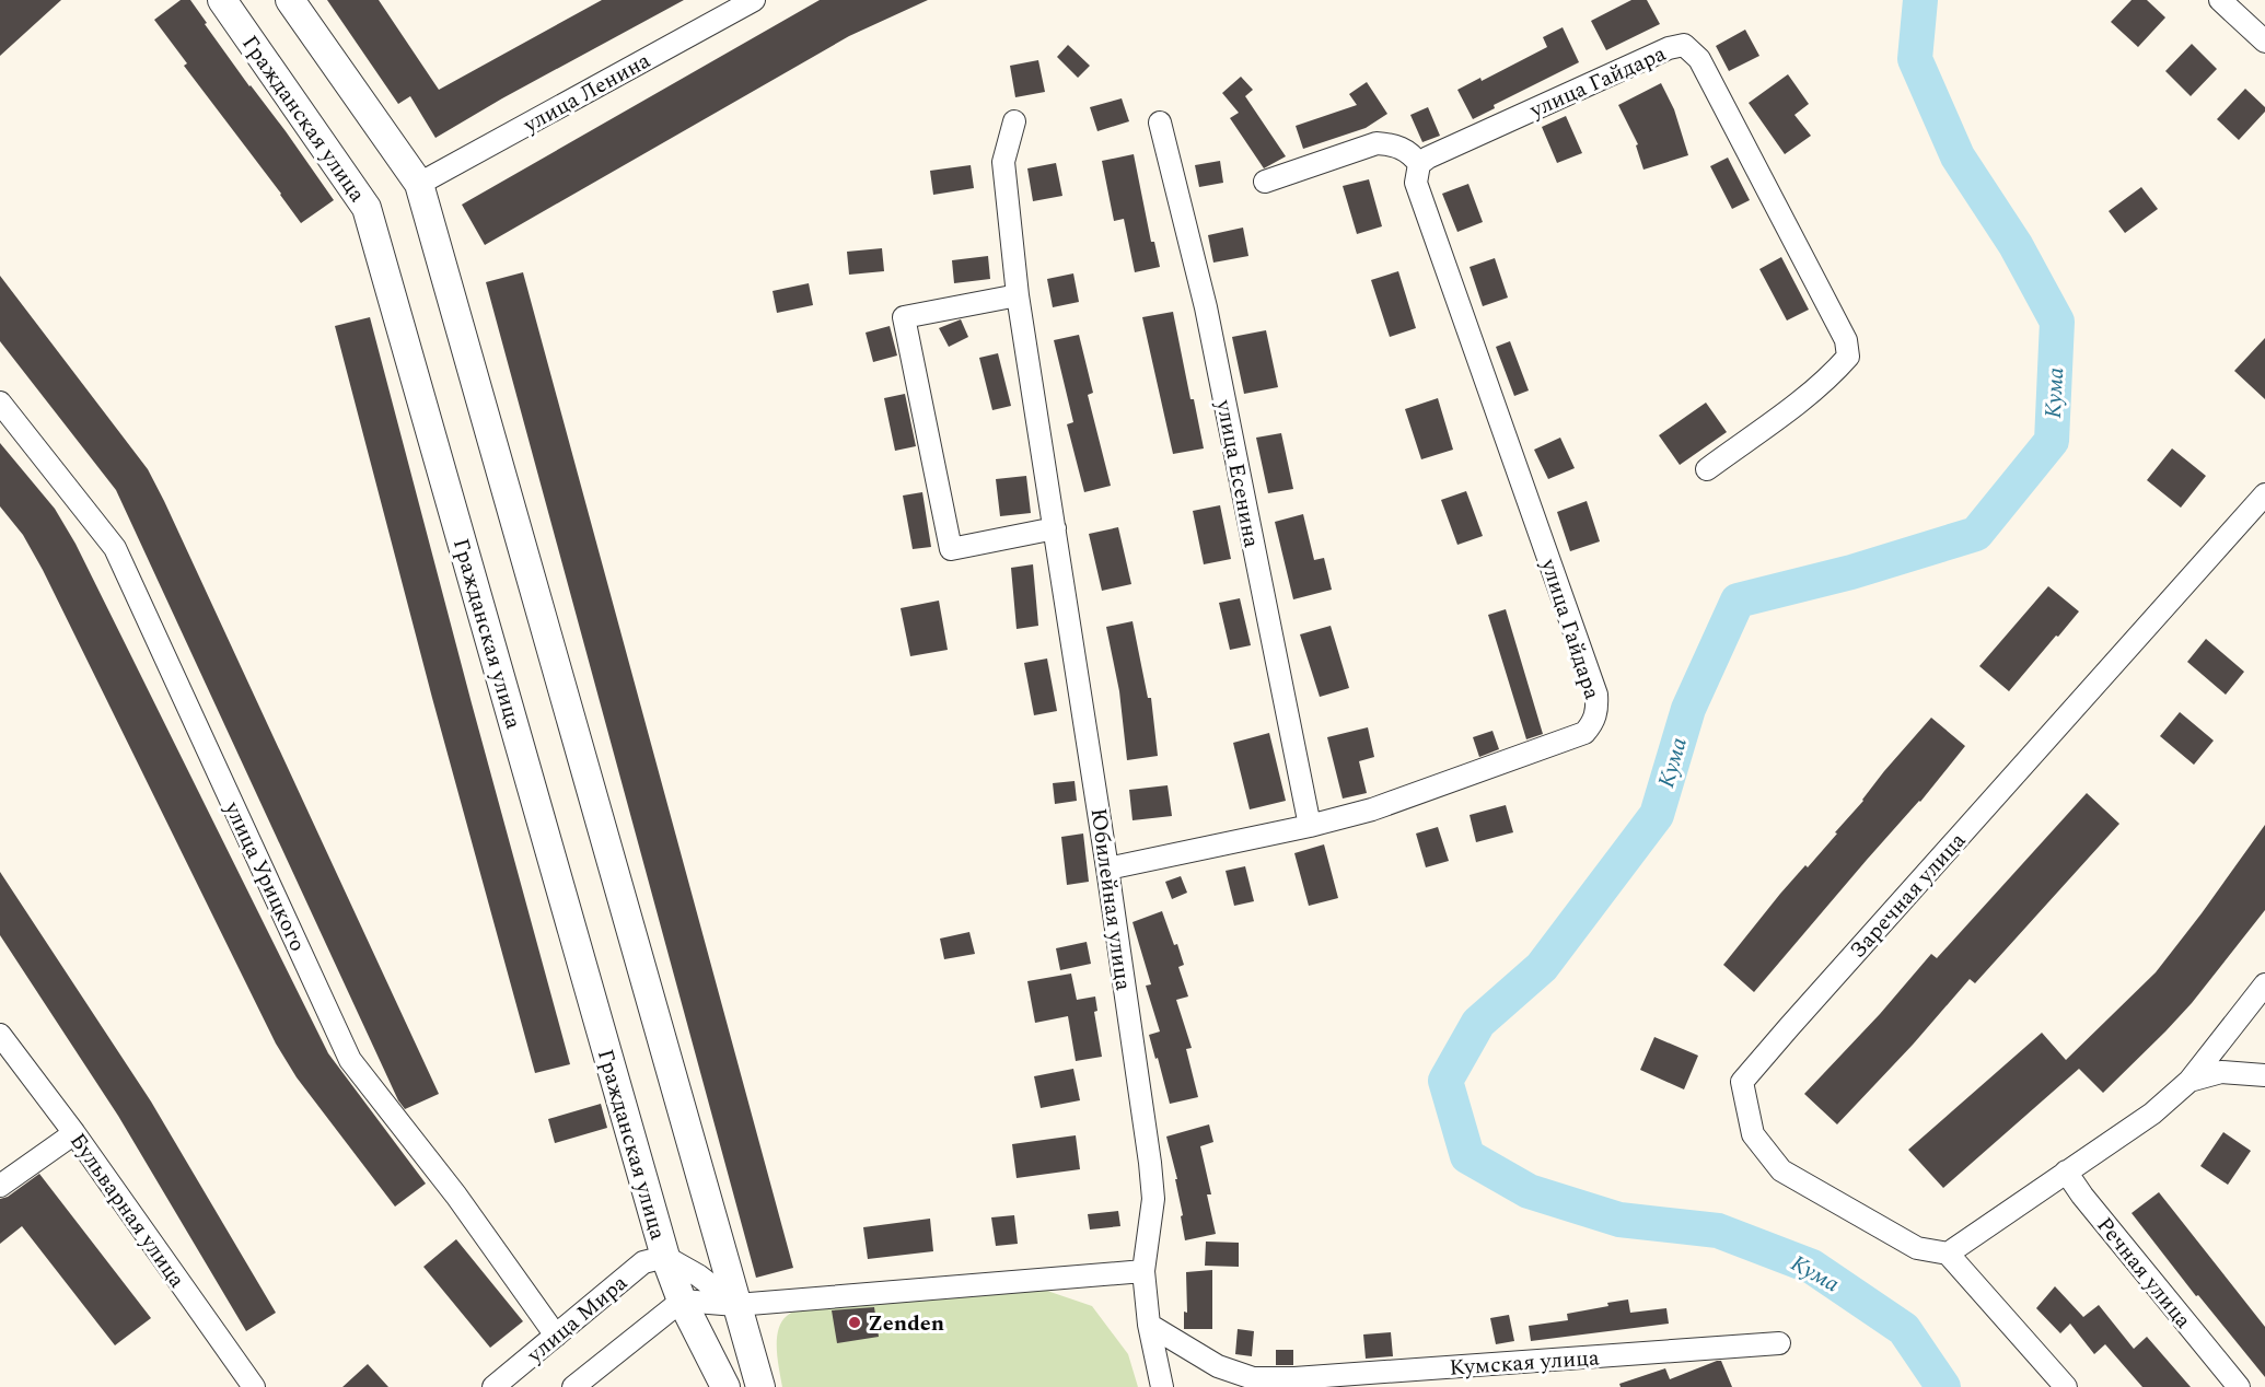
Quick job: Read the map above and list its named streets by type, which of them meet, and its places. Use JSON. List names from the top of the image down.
{
  "streets": {
    "street": [
      "улица Гайдара",
      "улица Ленина",
      "Гражданская улица",
      "улица Есенина",
      "улица Урицкого",
      "Заречная улица",
      "Юбилейная улица",
      "Бульварная улица",
      "Речная улица",
      "улица Мира",
      "Кумская улица"
    ]
  },
  "crossings": [
    ["улица Гайдара", "улица Есенина"],
    ["улица Гайдара", "Юбилейная улица"],
    ["Гражданская улица", "улица Мира"],
    ["улица Урицкого", "улица Мира"],
    ["Юбилейная улица", "Кумская улица"]
  ],
  "water": ["Кума"],
  "places": ["Zenden"]
}
